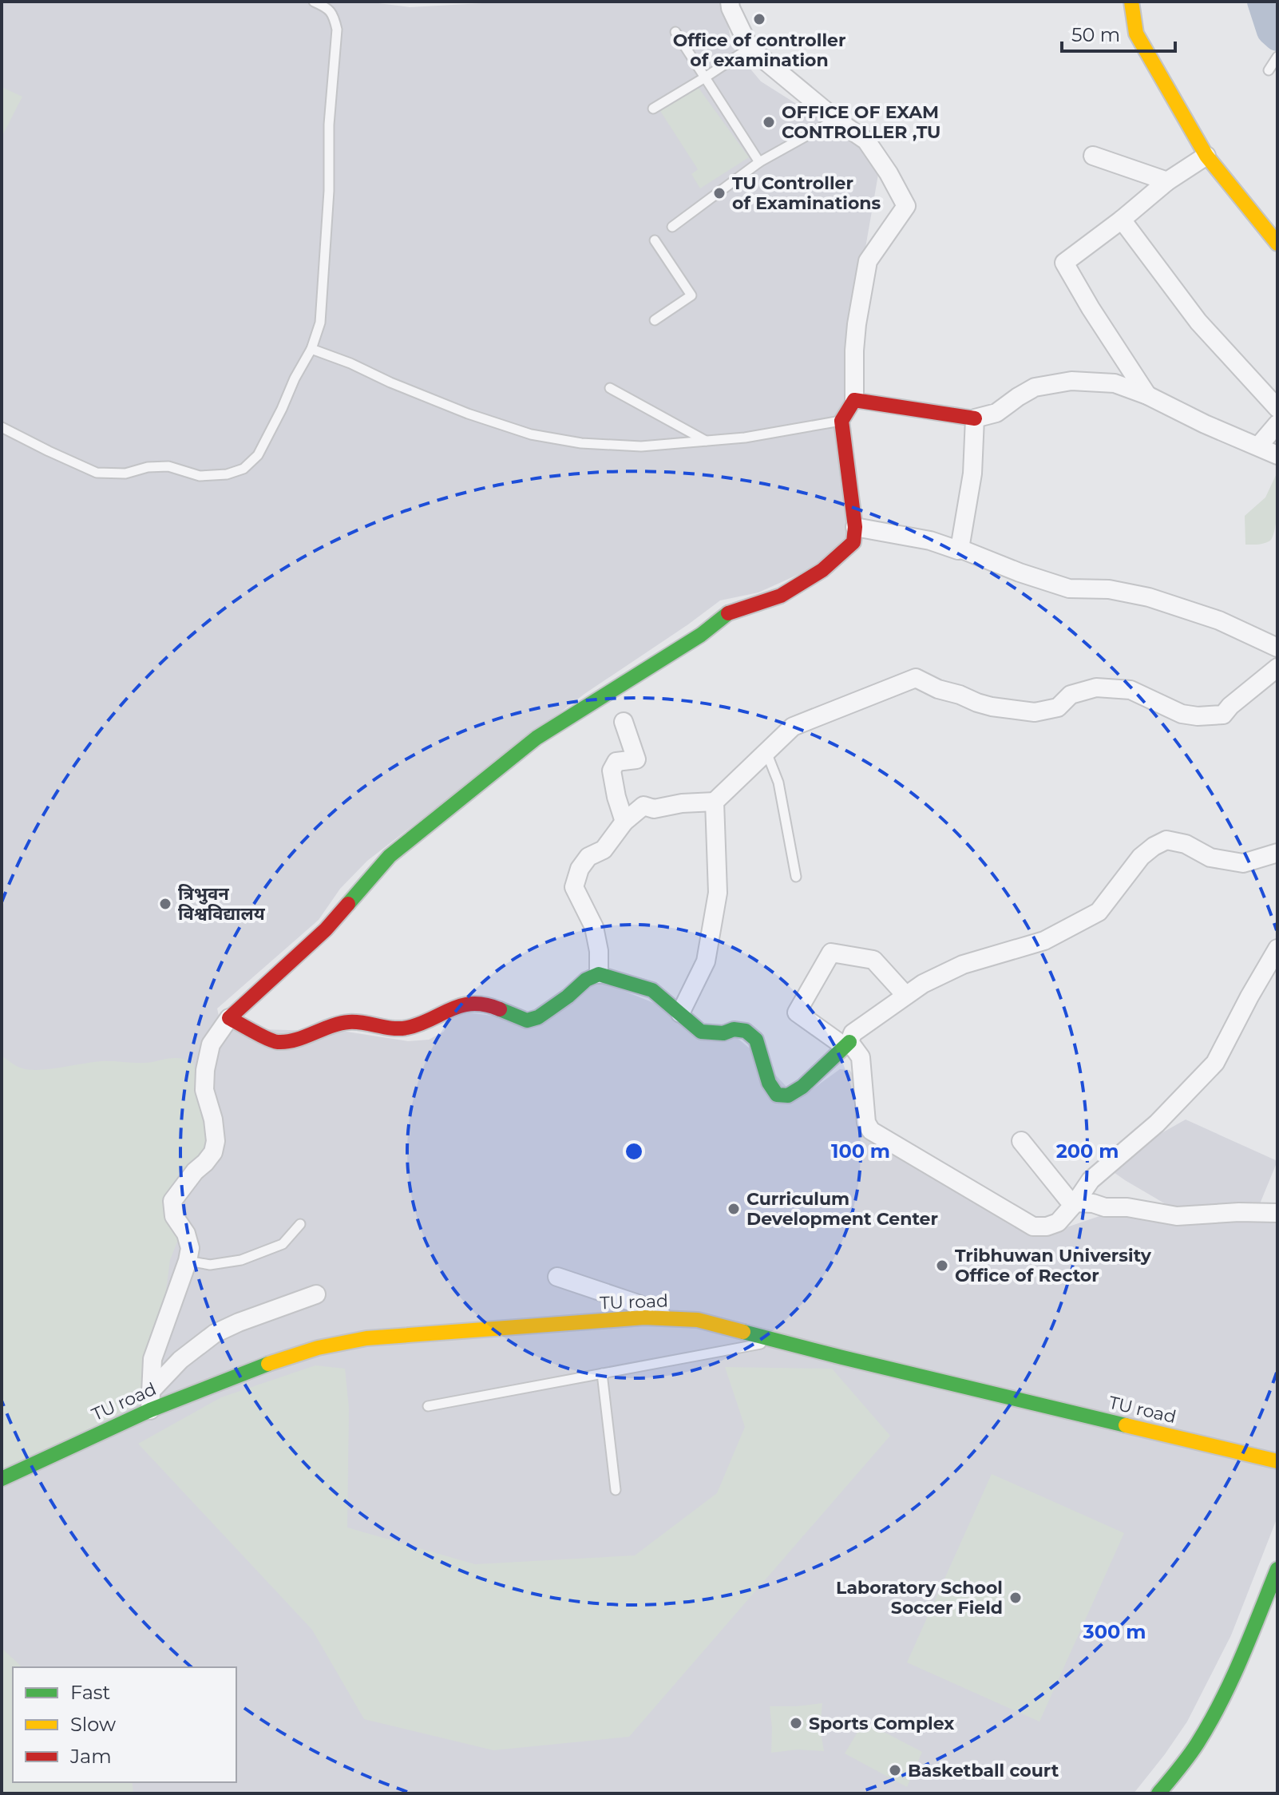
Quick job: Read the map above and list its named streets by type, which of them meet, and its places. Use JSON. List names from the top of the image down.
{
  "streets": {
    "street": ["TU road"]
  },
  "places": [
    "Office of controller of examination",
    "OFFICE OF EXAM CONTROLLER ,TU",
    "TU Controller of Examinations",
    "त्रिभुवन विश्वविद्यालय",
    "Curriculum Development Center",
    "Tribhuwan University Office of Rector",
    "Laboratory School Soccer Field",
    "Sports Complex",
    "Basketball court"
  ],
  "legend": ["Fast", "Slow", "Jam"],
  "scale_bar": "50 m",
  "rings": ["100 m", "200 m", "300 m"]
}
